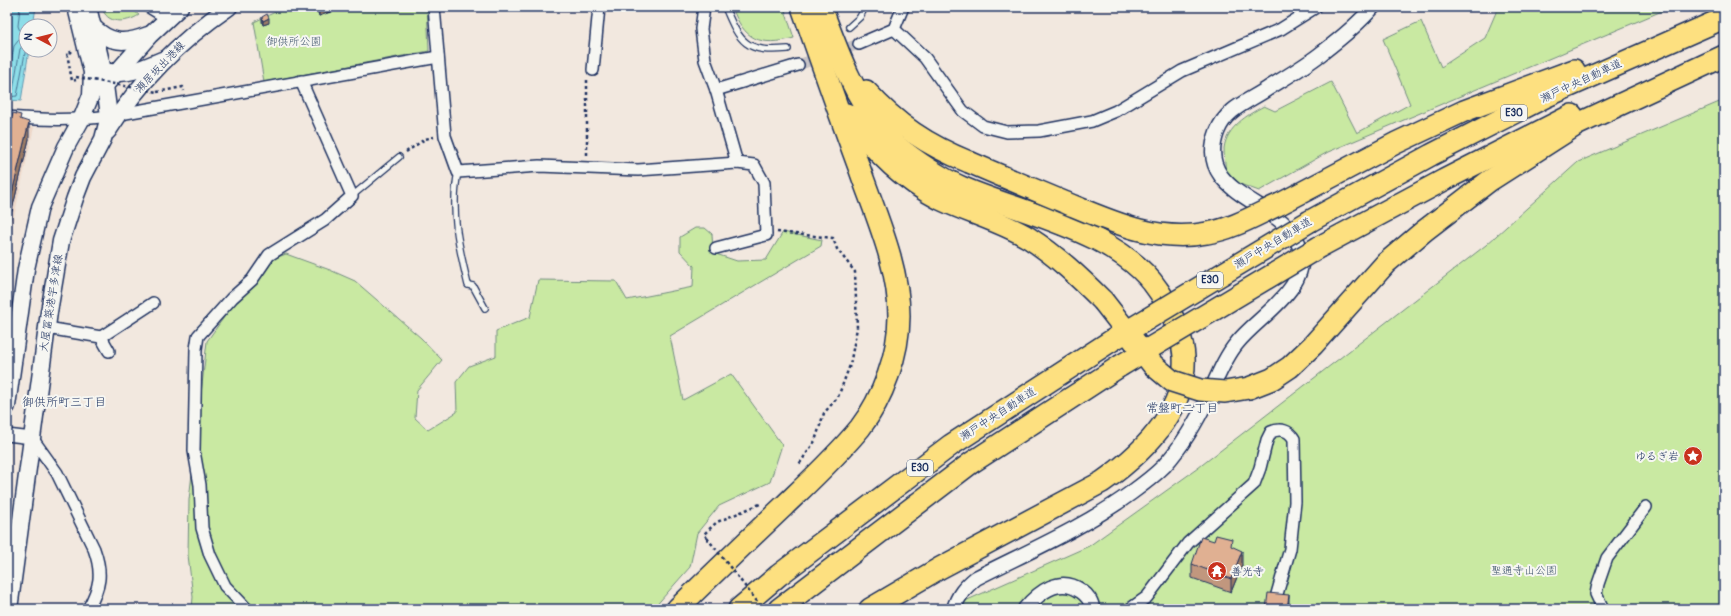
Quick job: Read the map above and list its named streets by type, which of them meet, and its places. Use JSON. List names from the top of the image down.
{
  "streets": {
    "highway": ["瀬戸中央自動車道", "E30"],
    "main road": ["瀬居坂出港線", "大屋冨築港宇多津線"]
  },
  "crossings": [
    ["瀬居坂出港線", "大屋冨築港宇多津線"]
  ],
  "districts": ["御供所町三丁目", "常盤町二丁目"],
  "parks": ["御供所公園", "聖通寺山公園"],
  "places": {
    "place": ["ゆるぎ岩"],
    "temple": ["善光寺"]
  },
  "north": "left"
}
